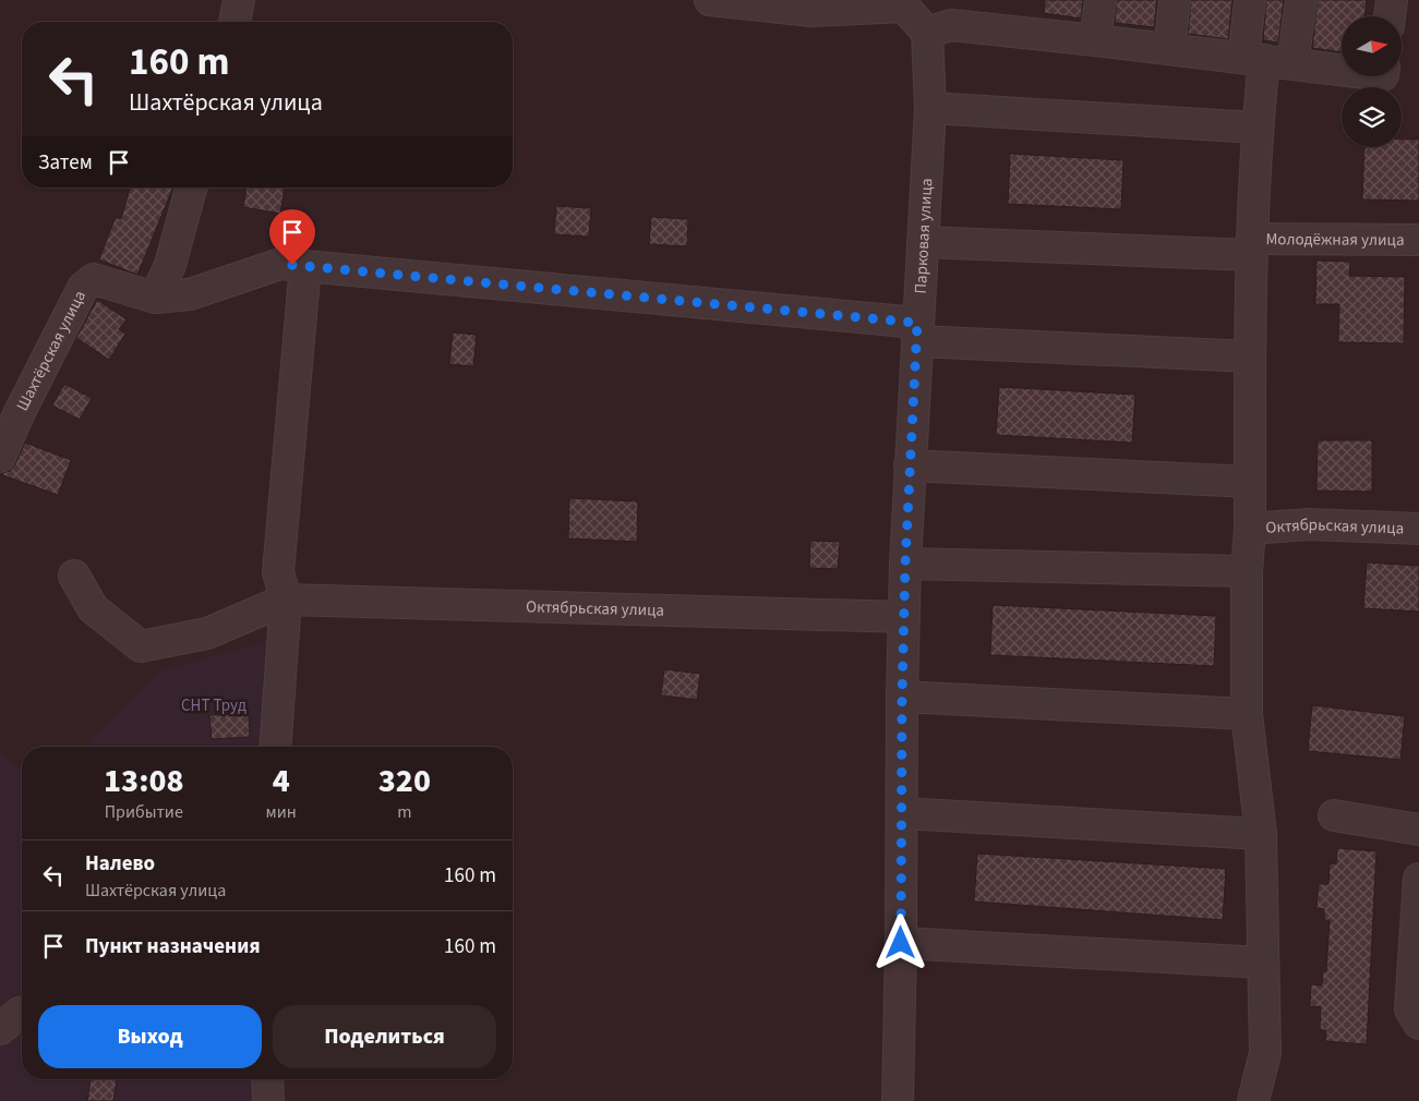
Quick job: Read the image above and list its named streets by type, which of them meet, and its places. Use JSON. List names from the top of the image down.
{
  "streets": {
    "street": [
      "Парковая улица",
      "Молодёжная улица",
      "Шахтёрская улица",
      "Октябрьская улица"
    ]
  },
  "crossings": [
    ["Парковая улица", "Молодёжная улица"],
    ["Парковая улица", "Шахтёрская улица"],
    ["Парковая улица", "Октябрьская улица"]
  ],
  "parks": ["СНТ Труд"],
  "north": "right",
  "page": {
    "turn": ["160 m", "Шахтёрская улица"],
    "then": "Затем",
    "eta": [
      "13:08",
      "Прибытие",
      "4",
      "мин",
      "320",
      "m"
    ],
    "list": [
      {
        "name": "Налево",
        "note": "Шахтёрская улица",
        "value": "160 m"
      },
      {
        "name": "Пункт назначения",
        "value": "160 m"
      }
    ],
    "buttons": ["Выход", "Поделиться"]
  }
}
